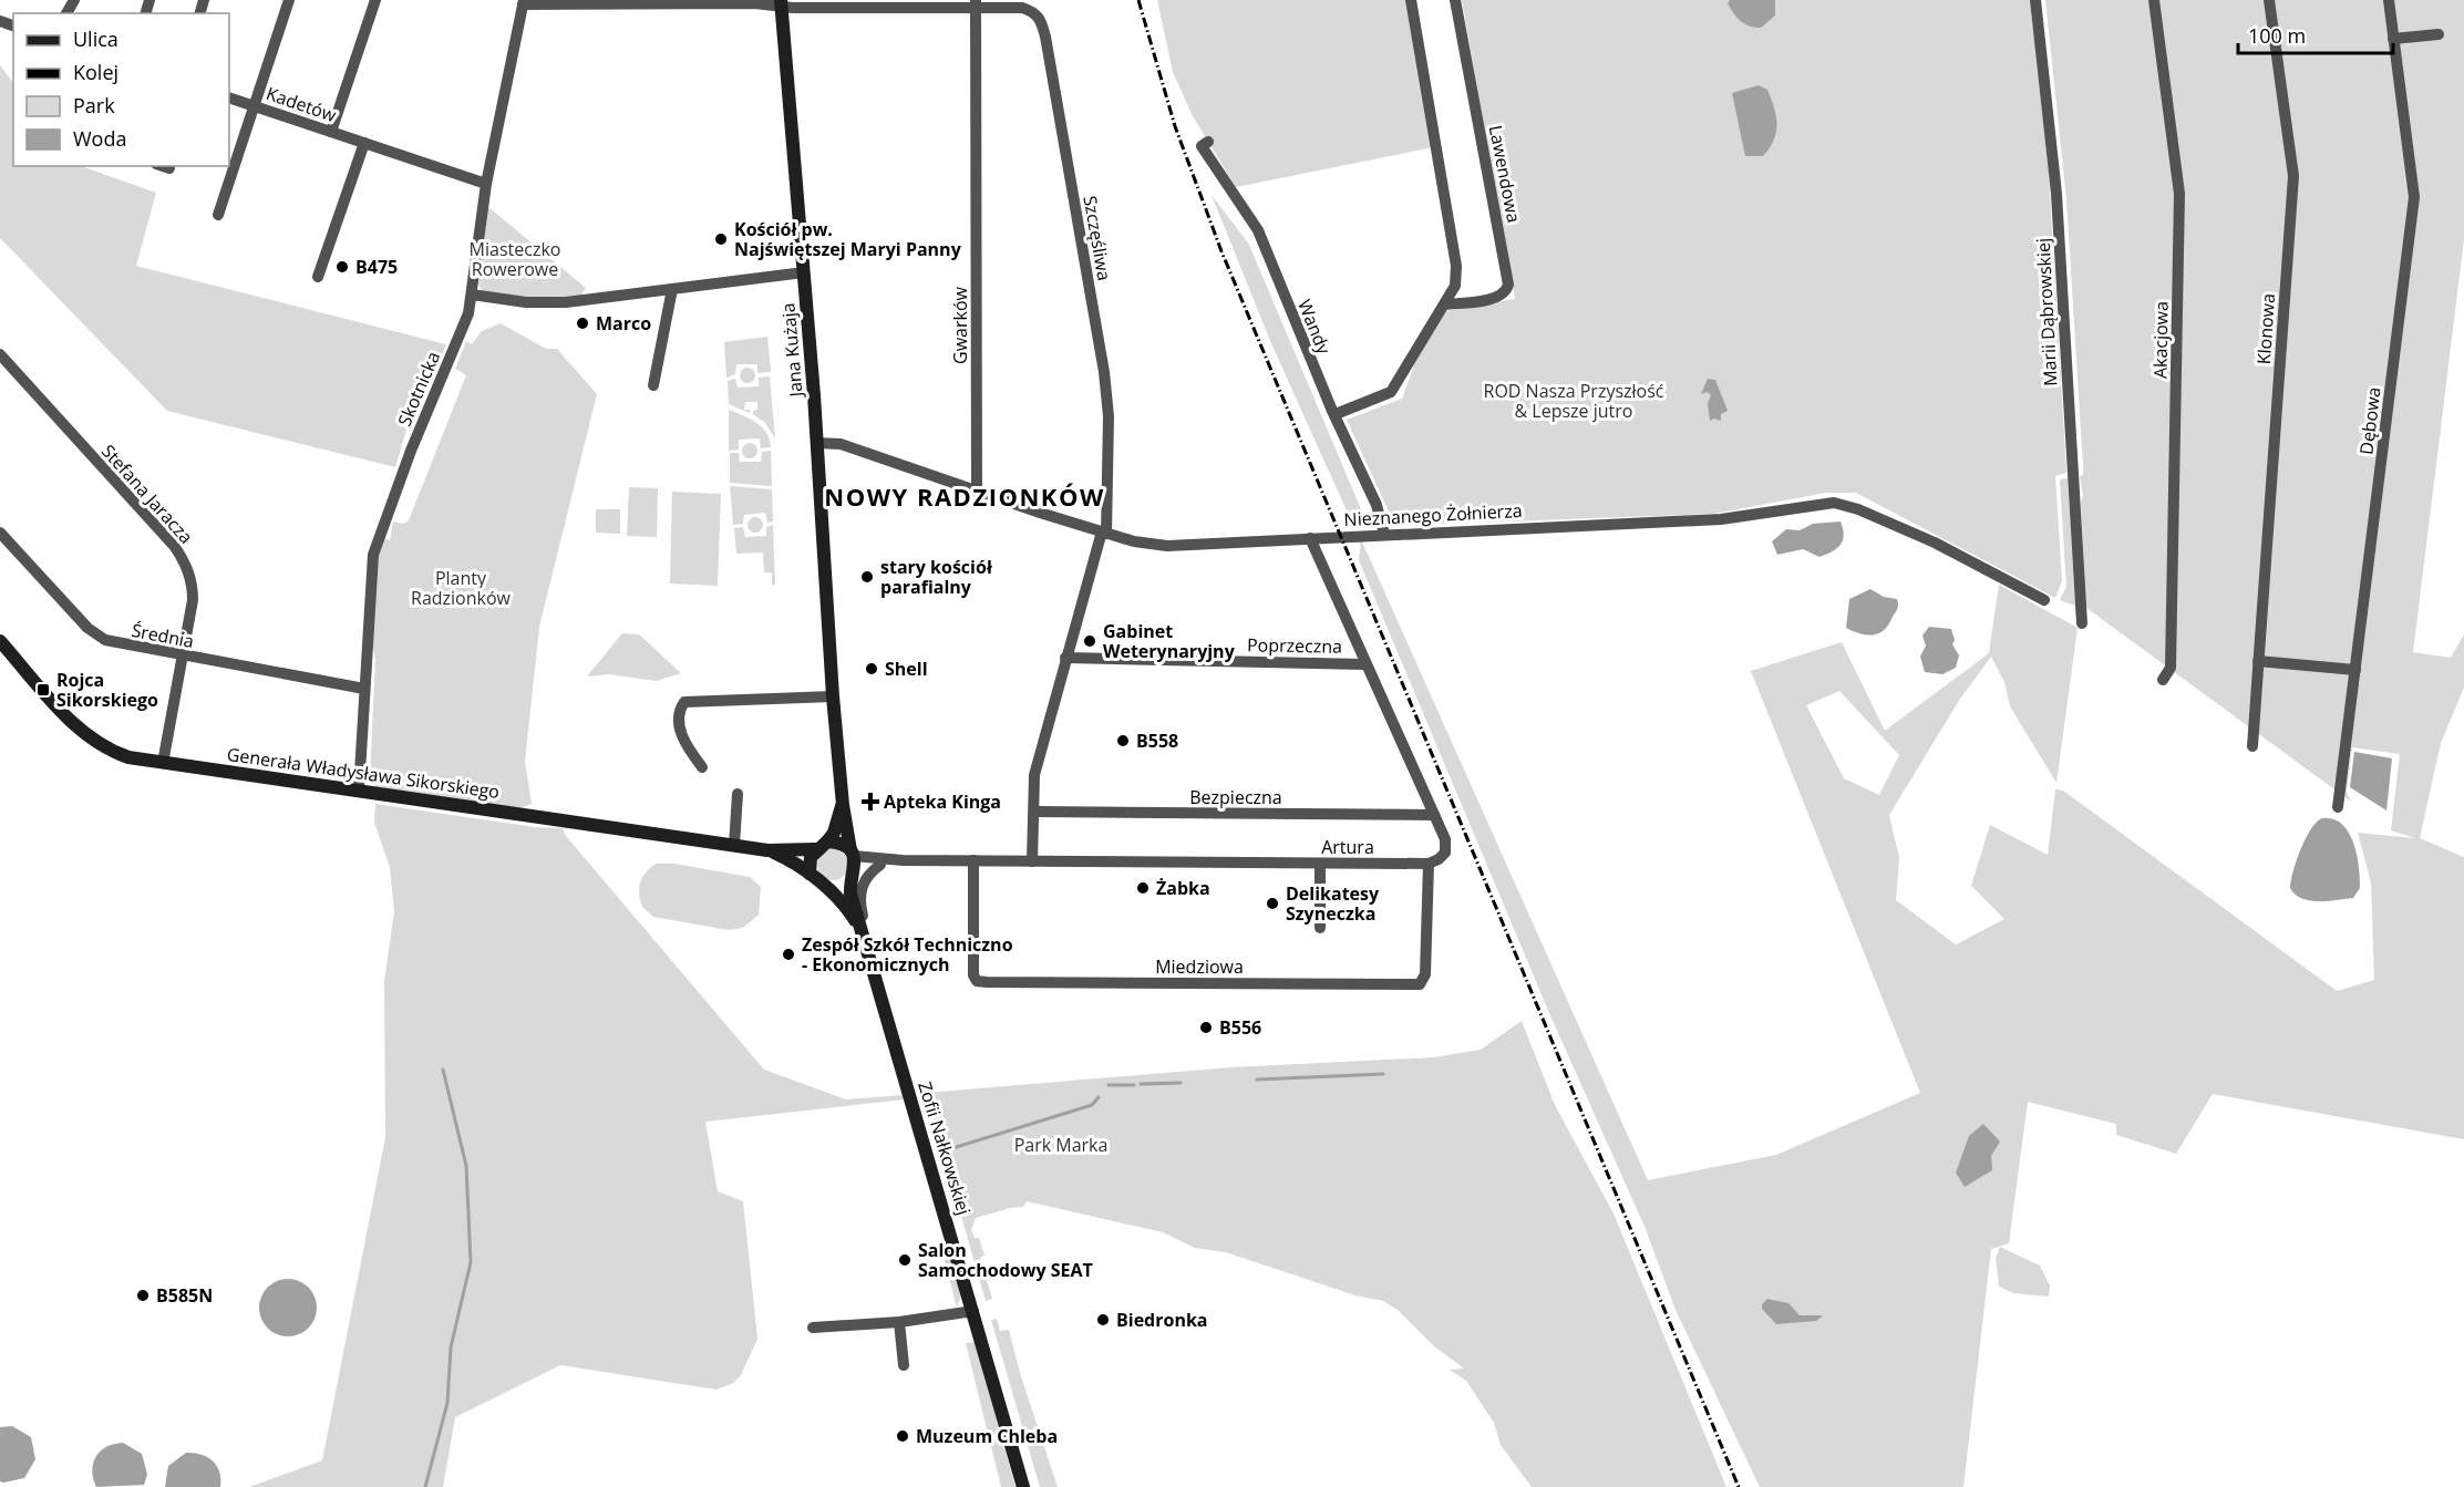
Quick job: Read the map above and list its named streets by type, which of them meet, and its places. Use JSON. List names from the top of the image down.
{
  "streets": {
    "street": [
      "Kadetów",
      "Lawendowa",
      "Szczęśliwa",
      "Marii Dąbrowskiej",
      "Gwarków",
      "Wandy",
      "Klonowa",
      "Akacjowa",
      "Jana Kużaja",
      "Skotnicka",
      "Dębowa",
      "Stefana Jaracza",
      "Nieznanego Żołnierza",
      "Średnia",
      "Poprzeczna",
      "Generała Władysława Sikorskiego",
      "Bezpieczna",
      "Artura",
      "Miedziowa",
      "Zofii Nałkowskiej"
    ]
  },
  "crossings": [
    ["Kadetów", "Skotnicka"],
    ["Szczęśliwa", "Gwarków"],
    ["Szczęśliwa", "Nieznanego Żołnierza"],
    ["Szczęśliwa", "Poprzeczna"],
    ["Szczęśliwa", "Artura"],
    ["Gwarków", "Nieznanego Żołnierza"],
    ["Wandy", "Nieznanego Żołnierza"],
    ["Jana Kużaja", "Nieznanego Żołnierza"],
    ["Jana Kużaja", "Artura"],
    ["Jana Kużaja", "Zofii Nałkowskiej"],
    ["Skotnicka", "Średnia"],
    ["Skotnicka", "Generała Władysława Sikorskiego"],
    ["Stefana Jaracza", "Średnia"],
    ["Stefana Jaracza", "Generała Władysława Sikorskiego"],
    ["Artura", "Miedziowa"]
  ],
  "districts": ["NOWY RADZIONKÓW"],
  "parks": [
    "Miasteczko Rowerowe",
    "ROD Nasza Przyszłość & Lepsze jutro",
    "Planty Radzionków",
    "Park Marka"
  ],
  "places": {
    "other": [
      "Kościół pw. Najświętszej Maryi Panny",
      "B475",
      "Marco",
      "stary kościół parafialny",
      "Gabinet Weterynaryjny",
      "Shell",
      "B558",
      "Żabka",
      "Delikatesy Szyneczka",
      "Zespół Szkół Techniczno - Ekonomicznych",
      "B556",
      "Salon Samochodowy SEAT",
      "B585N",
      "Biedronka",
      "Muzeum Chleba"
    ],
    "transit": ["Rojca Sikorskiego"],
    "health": ["Apteka Kinga"]
  },
  "legend": [
    "Ulica",
    "Kolej",
    "Park",
    "Woda"
  ],
  "scale_bar": "100 m"
}
